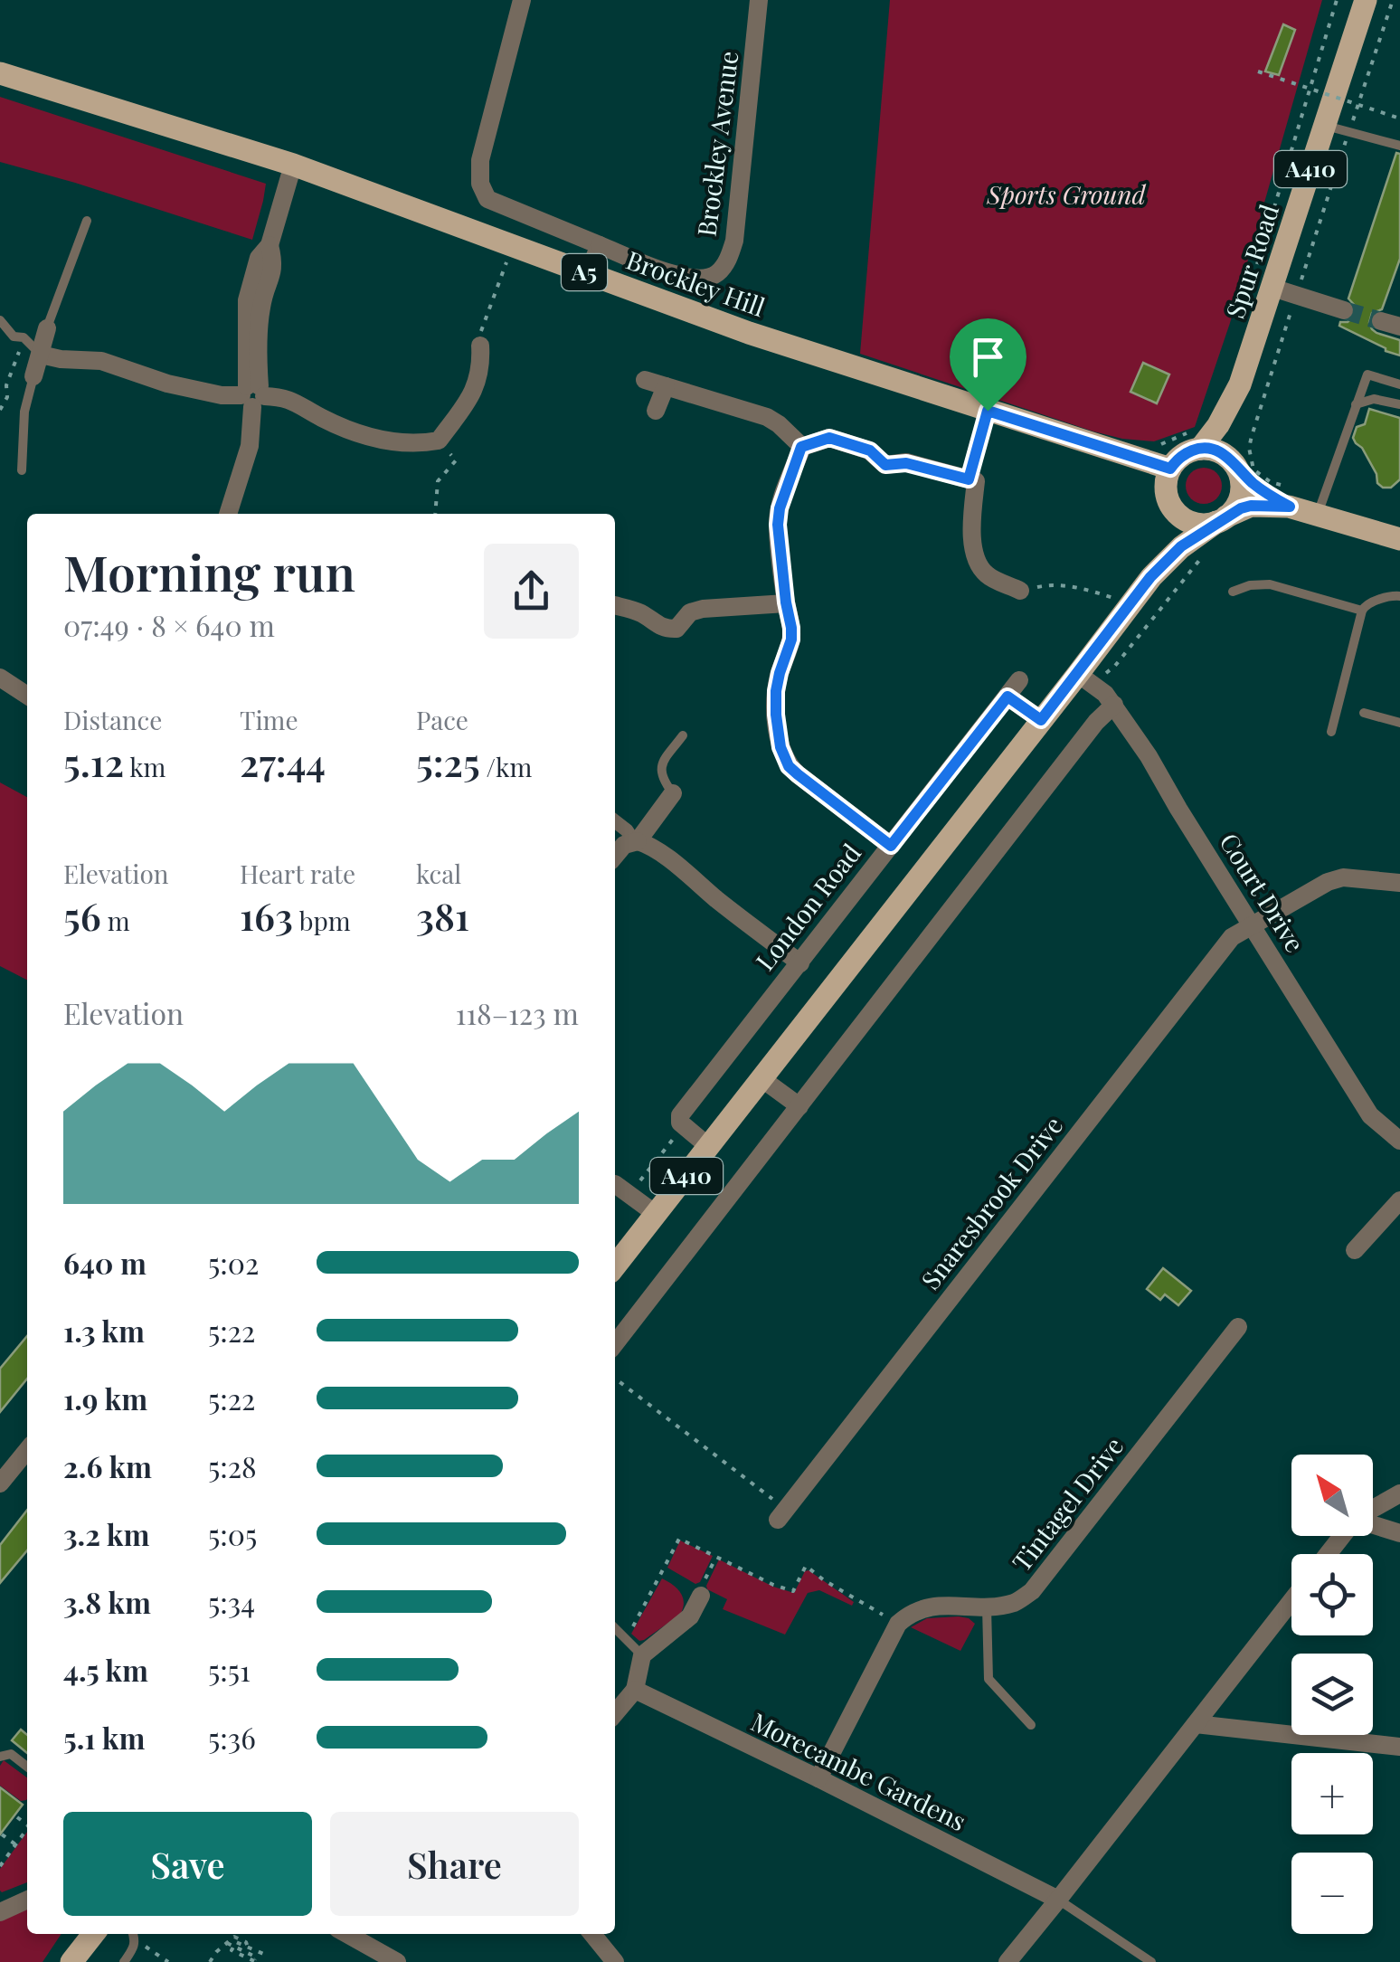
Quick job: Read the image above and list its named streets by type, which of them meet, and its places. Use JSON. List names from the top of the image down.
{
  "streets": {
    "main road": [
      "A410",
      "Spur Road",
      "A5",
      "Brockley Hill"
    ],
    "street": [
      "Brockley Avenue",
      "Court Drive",
      "London Road",
      "Snaresbrook Drive",
      "Tintagel Drive",
      "Morecambe Gardens"
    ]
  },
  "crossings": [
    ["A410", "Spur Road"],
    ["A410", "Brockley Hill"],
    ["A410", "Court Drive"],
    ["Spur Road", "Brockley Hill"],
    ["Court Drive", "Snaresbrook Drive"]
  ],
  "parks": ["Sports Ground"],
  "north": "top left",
  "page": {
    "heading": ["Morning run", "07:49 · 8 × 640 m"],
    "stats": [
      ["Distance", "5.12 km"],
      ["Time", "27:44"],
      ["Pace", "5:25 /km"],
      ["Elevation", "56 m"],
      ["Heart rate", "163 bpm"],
      ["kcal", "381"]
    ],
    "chart": ["Elevation", "118–123 m"],
    "list": [
      {
        "name": "640 m",
        "note": "5:02"
      },
      {
        "name": "1.3 km",
        "note": "5:22"
      },
      {
        "name": "1.9 km",
        "note": "5:22"
      },
      {
        "name": "2.6 km",
        "note": "5:28"
      },
      {
        "name": "3.2 km",
        "note": "5:05"
      },
      {
        "name": "3.8 km",
        "note": "5:34"
      },
      {
        "name": "4.5 km",
        "note": "5:51"
      },
      {
        "name": "5.1 km",
        "note": "5:36"
      }
    ],
    "map_buttons": ["+", "−"],
    "buttons": ["Save", "Share"]
  }
}
